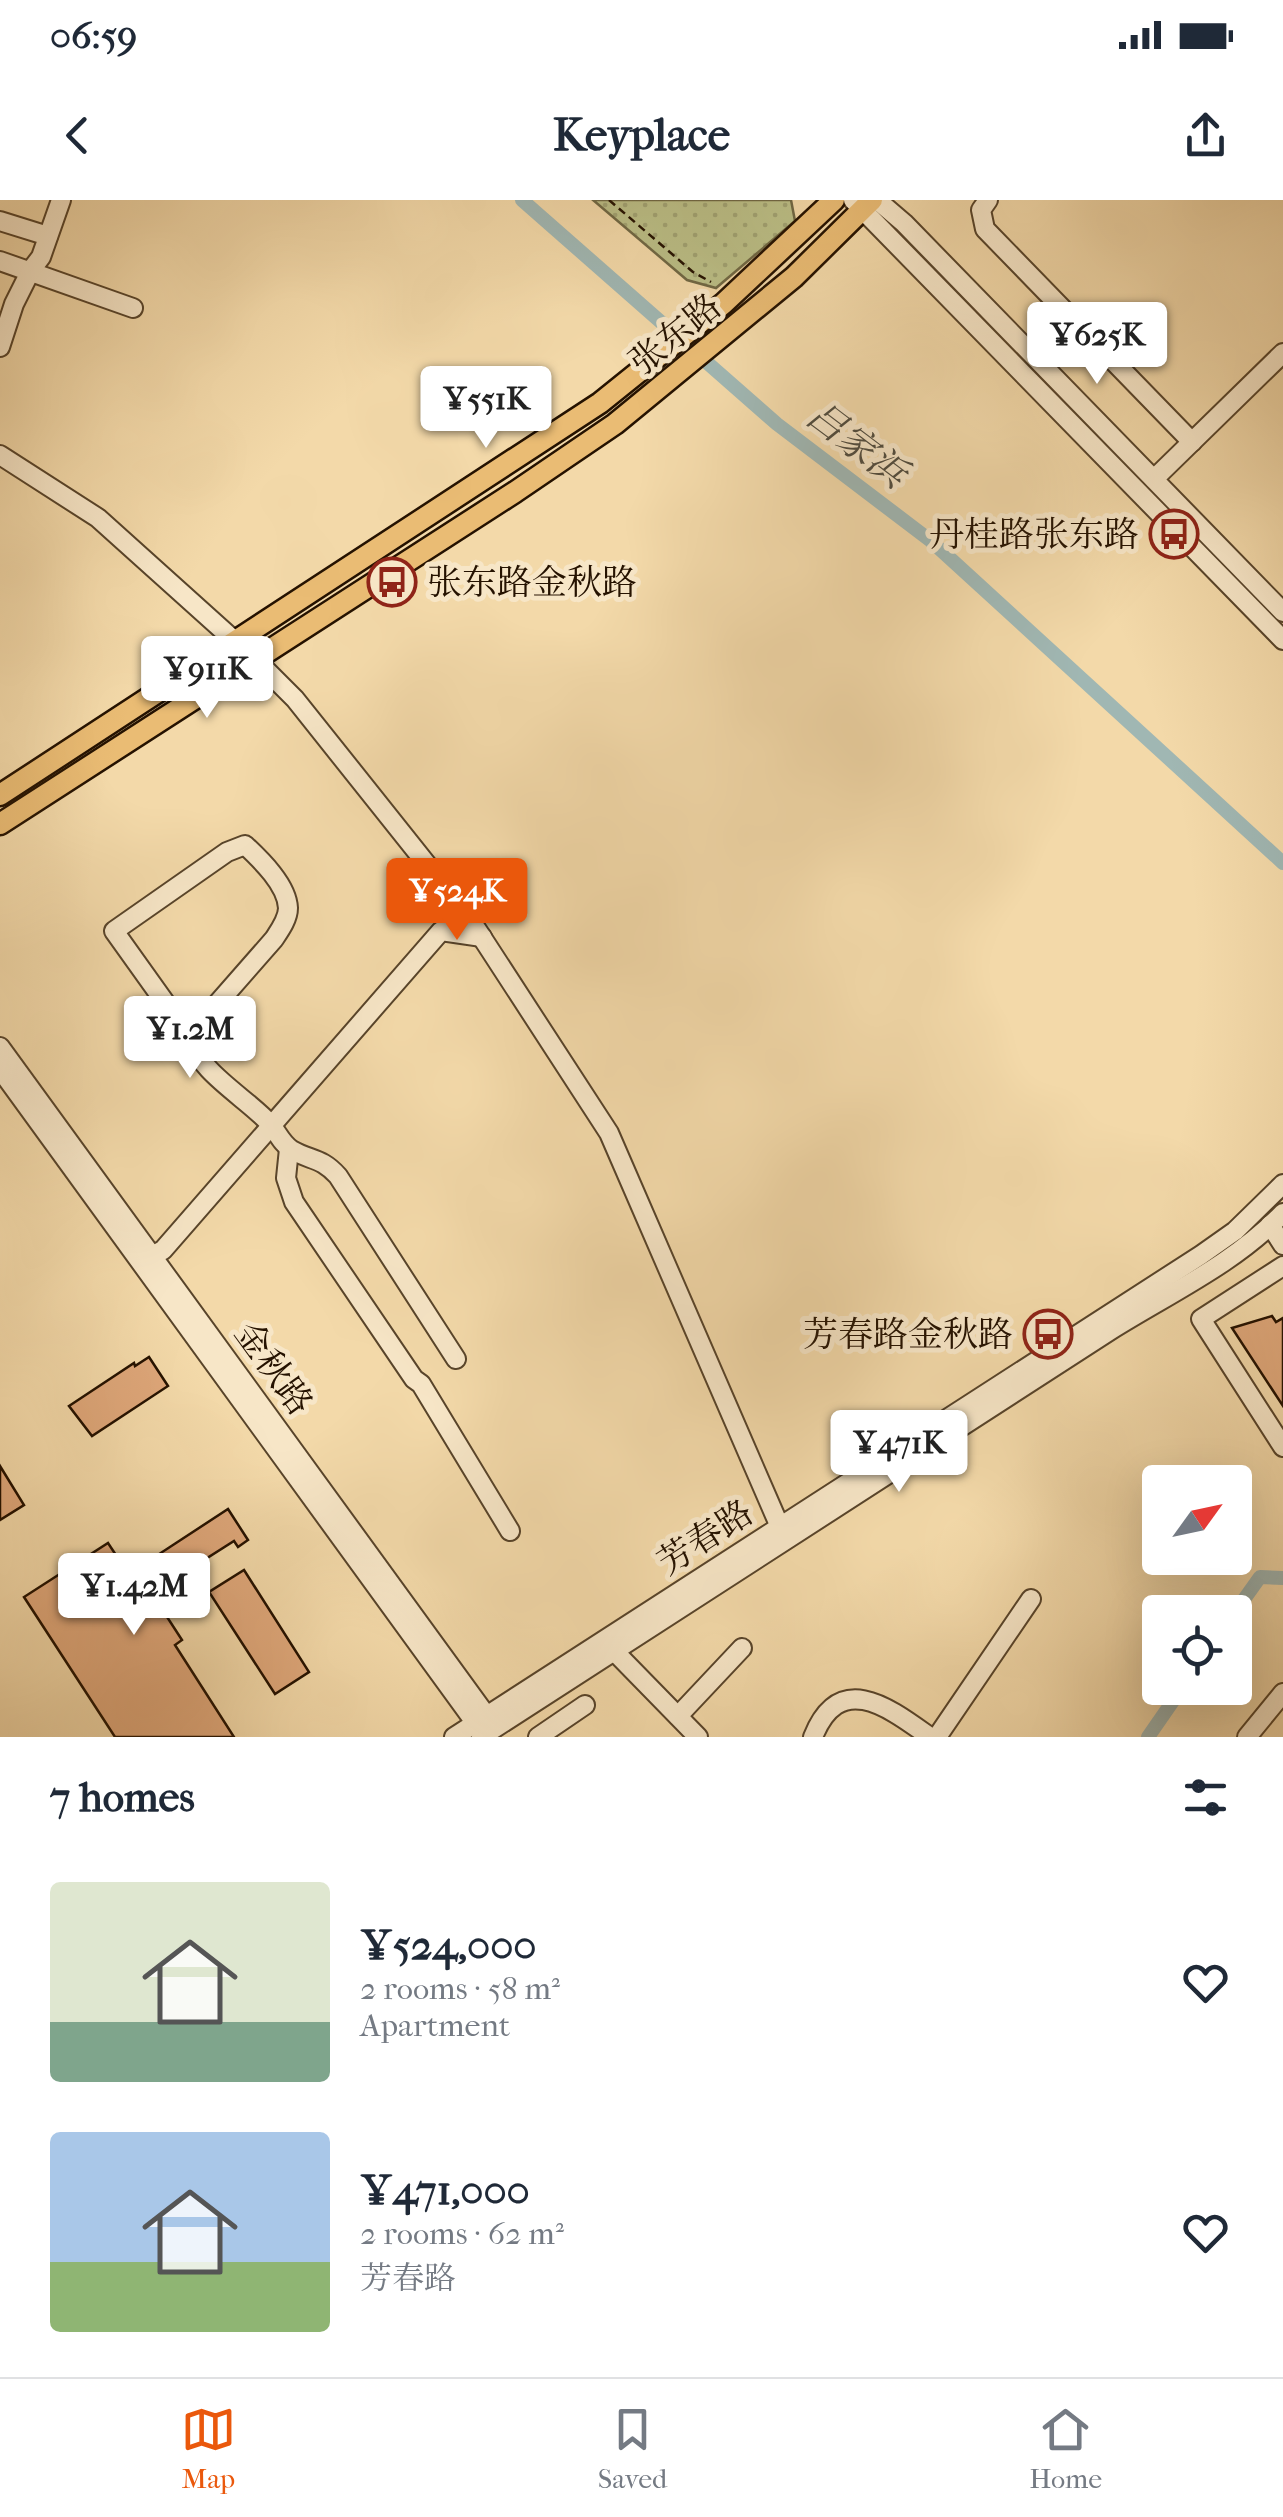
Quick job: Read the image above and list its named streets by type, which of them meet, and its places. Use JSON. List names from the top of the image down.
{
  "streets": {
    "main road": ["张东路"],
    "street": ["金秋路", "芳春路"]
  },
  "crossings": [
    ["金秋路", "芳春路"]
  ],
  "water": ["吕家浜"],
  "places": {
    "bus stop": ["丹桂路张东路", "张东路金秋路", "芳春路金秋路"]
  },
  "north": "top right",
  "page": {
    "status": "06:59",
    "header": "Keyplace",
    "price": [
      "¥625K",
      "¥551K",
      "¥911K",
      "¥524K",
      "¥1.2M",
      "¥471K",
      "¥1.42M"
    ],
    "heading": "7 homes",
    "list": [
      {
        "name": "¥524,000",
        "note": "2 rooms · 58 m² · Apartment"
      },
      {
        "name": "¥471,000",
        "note": "2 rooms · 62 m² · 芳春路"
      }
    ],
    "tabs": ["Map", "Saved", "Home"]
  }
}
